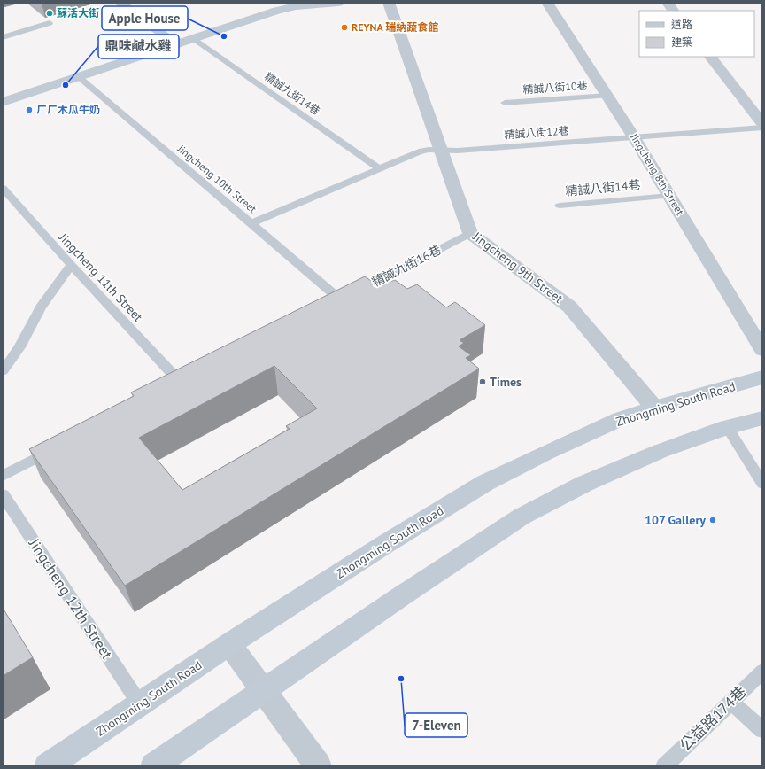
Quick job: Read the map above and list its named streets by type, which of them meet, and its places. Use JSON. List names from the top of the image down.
{
  "streets": {
    "main road": ["Zhongming South Road"],
    "street": ["Jingcheng 8th Street", "Jingcheng 9th Street"],
    "lane": [
      "精誠八街10巷",
      "精誠九街14巷",
      "精誠八街12巷",
      "Jingcheng 10th Street",
      "精誠八街14巷",
      "精誠九街16巷",
      "Jingcheng 11th Street",
      "Jingcheng 12th Street",
      "公益路174巷"
    ]
  },
  "crossings": [
    ["精誠八街10巷", "Jingcheng 8th Street"],
    ["精誠八街12巷", "Jingcheng 8th Street"],
    ["精誠八街12巷", "Jingcheng 9th Street"],
    ["Jingcheng 8th Street", "精誠八街14巷"],
    ["Jingcheng 10th Street", "精誠九街16巷"],
    ["精誠九街16巷", "Jingcheng 9th Street"],
    ["Jingcheng 9th Street", "Zhongming South Road"],
    ["Zhongming South Road", "Jingcheng 12th Street"]
  ],
  "places": [
    "蘇活大街",
    "REYNA 瑞納蔬食館",
    "Apple House",
    "鼎味鹹水雞",
    "ㄏㄏ木瓜牛奶",
    "Times",
    "107 Gallery",
    "7-Eleven"
  ],
  "legend": ["道路", "建築"]
}
